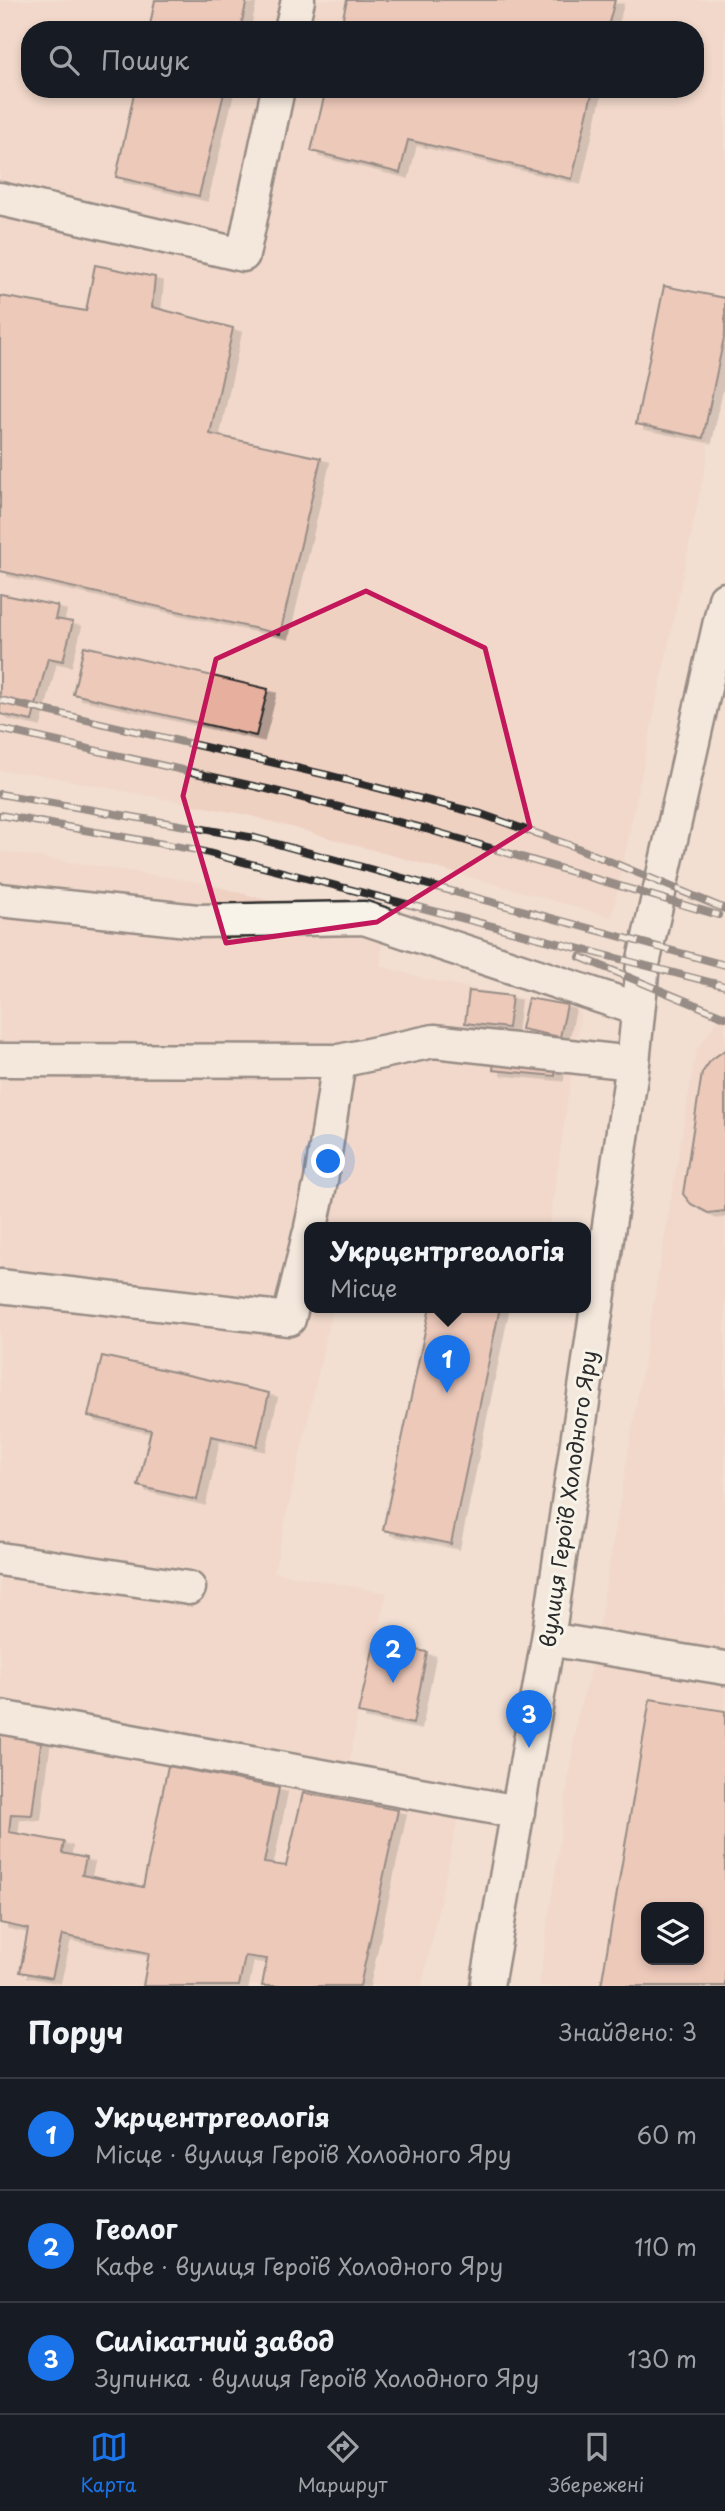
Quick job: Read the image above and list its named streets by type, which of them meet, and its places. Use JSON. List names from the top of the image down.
{
  "streets": {
    "street": ["вулиця Героїв Холодного Яру"]
  },
  "page": {
    "search": "Пошук",
    "popup": ["Укрцентргеологія", "Місце"],
    "pins": ["1", "2", "3"],
    "heading": ["Поруч", "Знайдено: 3"],
    "list": [
      {
        "mark": "1",
        "name": "Укрцентргеологія",
        "note": "Місце · вулиця Героїв Холодного Яру",
        "value": "60 m"
      },
      {
        "mark": "2",
        "name": "Геолог",
        "note": "Кафе · вулиця Героїв Холодного Яру",
        "value": "110 m"
      },
      {
        "mark": "3",
        "name": "Силікатний завод",
        "note": "Зупинка · вулиця Героїв Холодного Яру",
        "value": "130 m"
      }
    ],
    "nav": ["Карта", "Маршрут", "Збережені"]
  }
}
